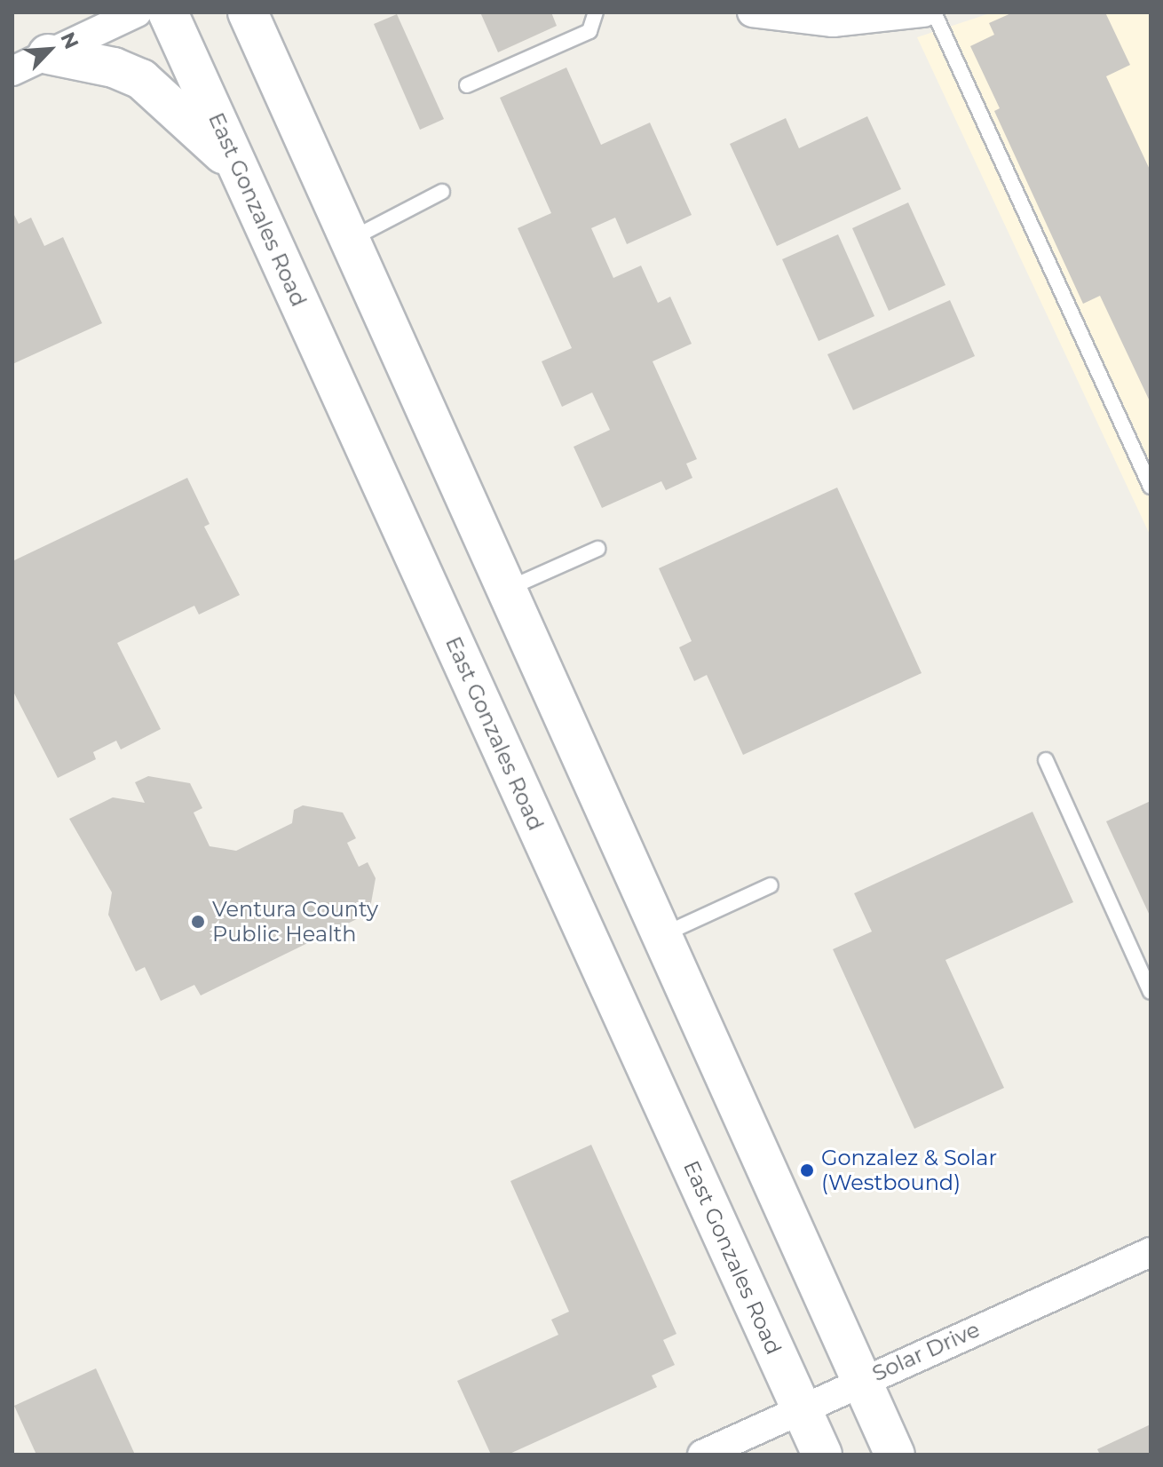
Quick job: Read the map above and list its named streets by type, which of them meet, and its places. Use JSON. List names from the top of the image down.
{
  "streets": {
    "main road": ["East Gonzales Road"],
    "street": ["Solar Drive"]
  },
  "crossings": [
    ["East Gonzales Road", "Solar Drive"]
  ],
  "places": ["Ventura County Public Health", "Gonzalez & Solar (Westbound)"],
  "north": "top right"
}
